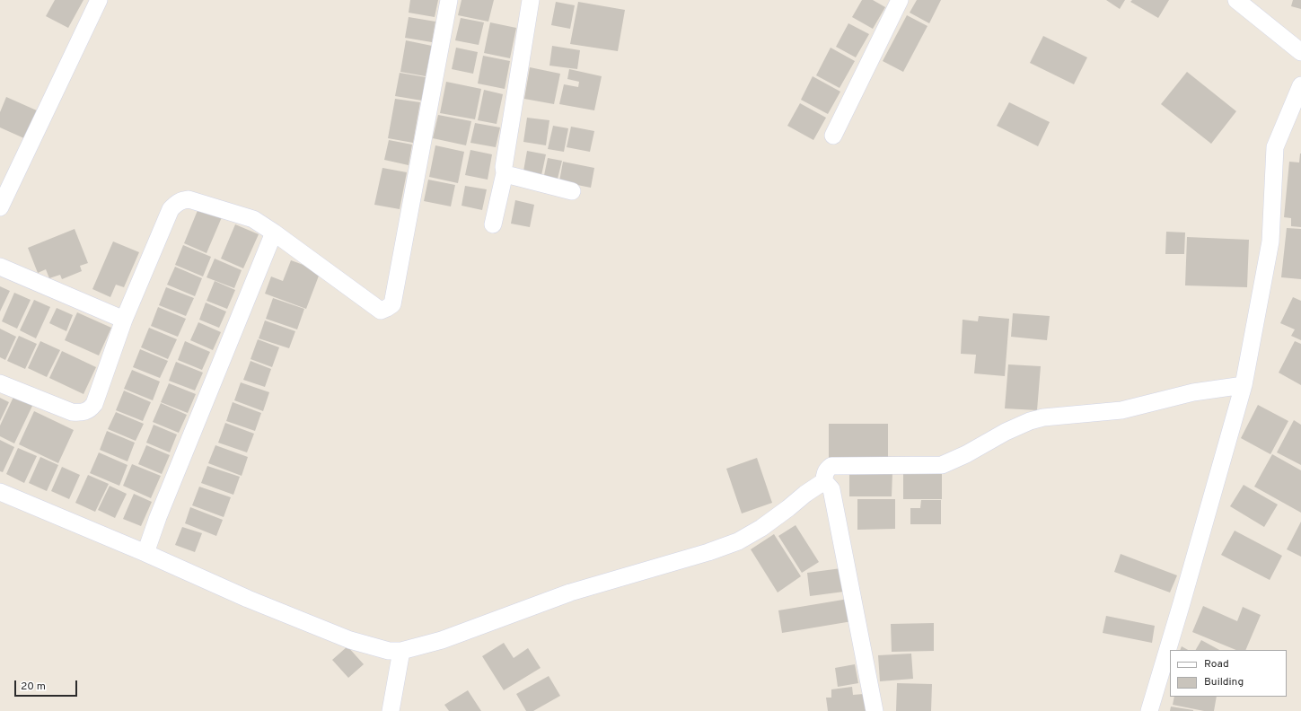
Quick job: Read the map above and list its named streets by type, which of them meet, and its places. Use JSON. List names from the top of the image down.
{
  "legend": ["Road", "Building"],
  "scale_bar": "20 m"
}
